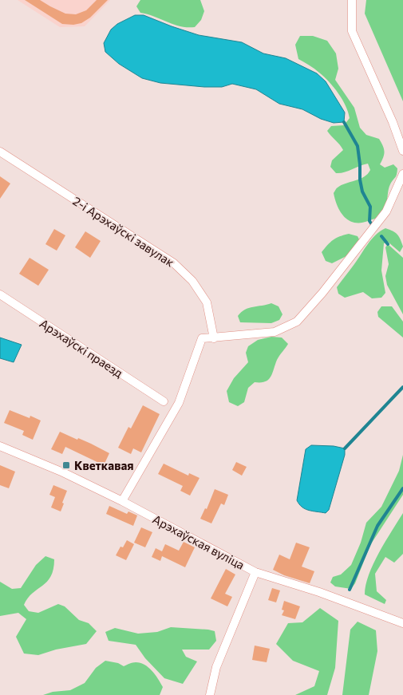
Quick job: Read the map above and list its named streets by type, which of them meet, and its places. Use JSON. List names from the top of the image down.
{
  "streets": {
    "street": ["2-і Арэхаўскі завулак", "Арэхаўскі праезд", "Арэхаўская вуліца"]
  },
  "places": {
    "transit": ["Кветкавая"]
  }
}
